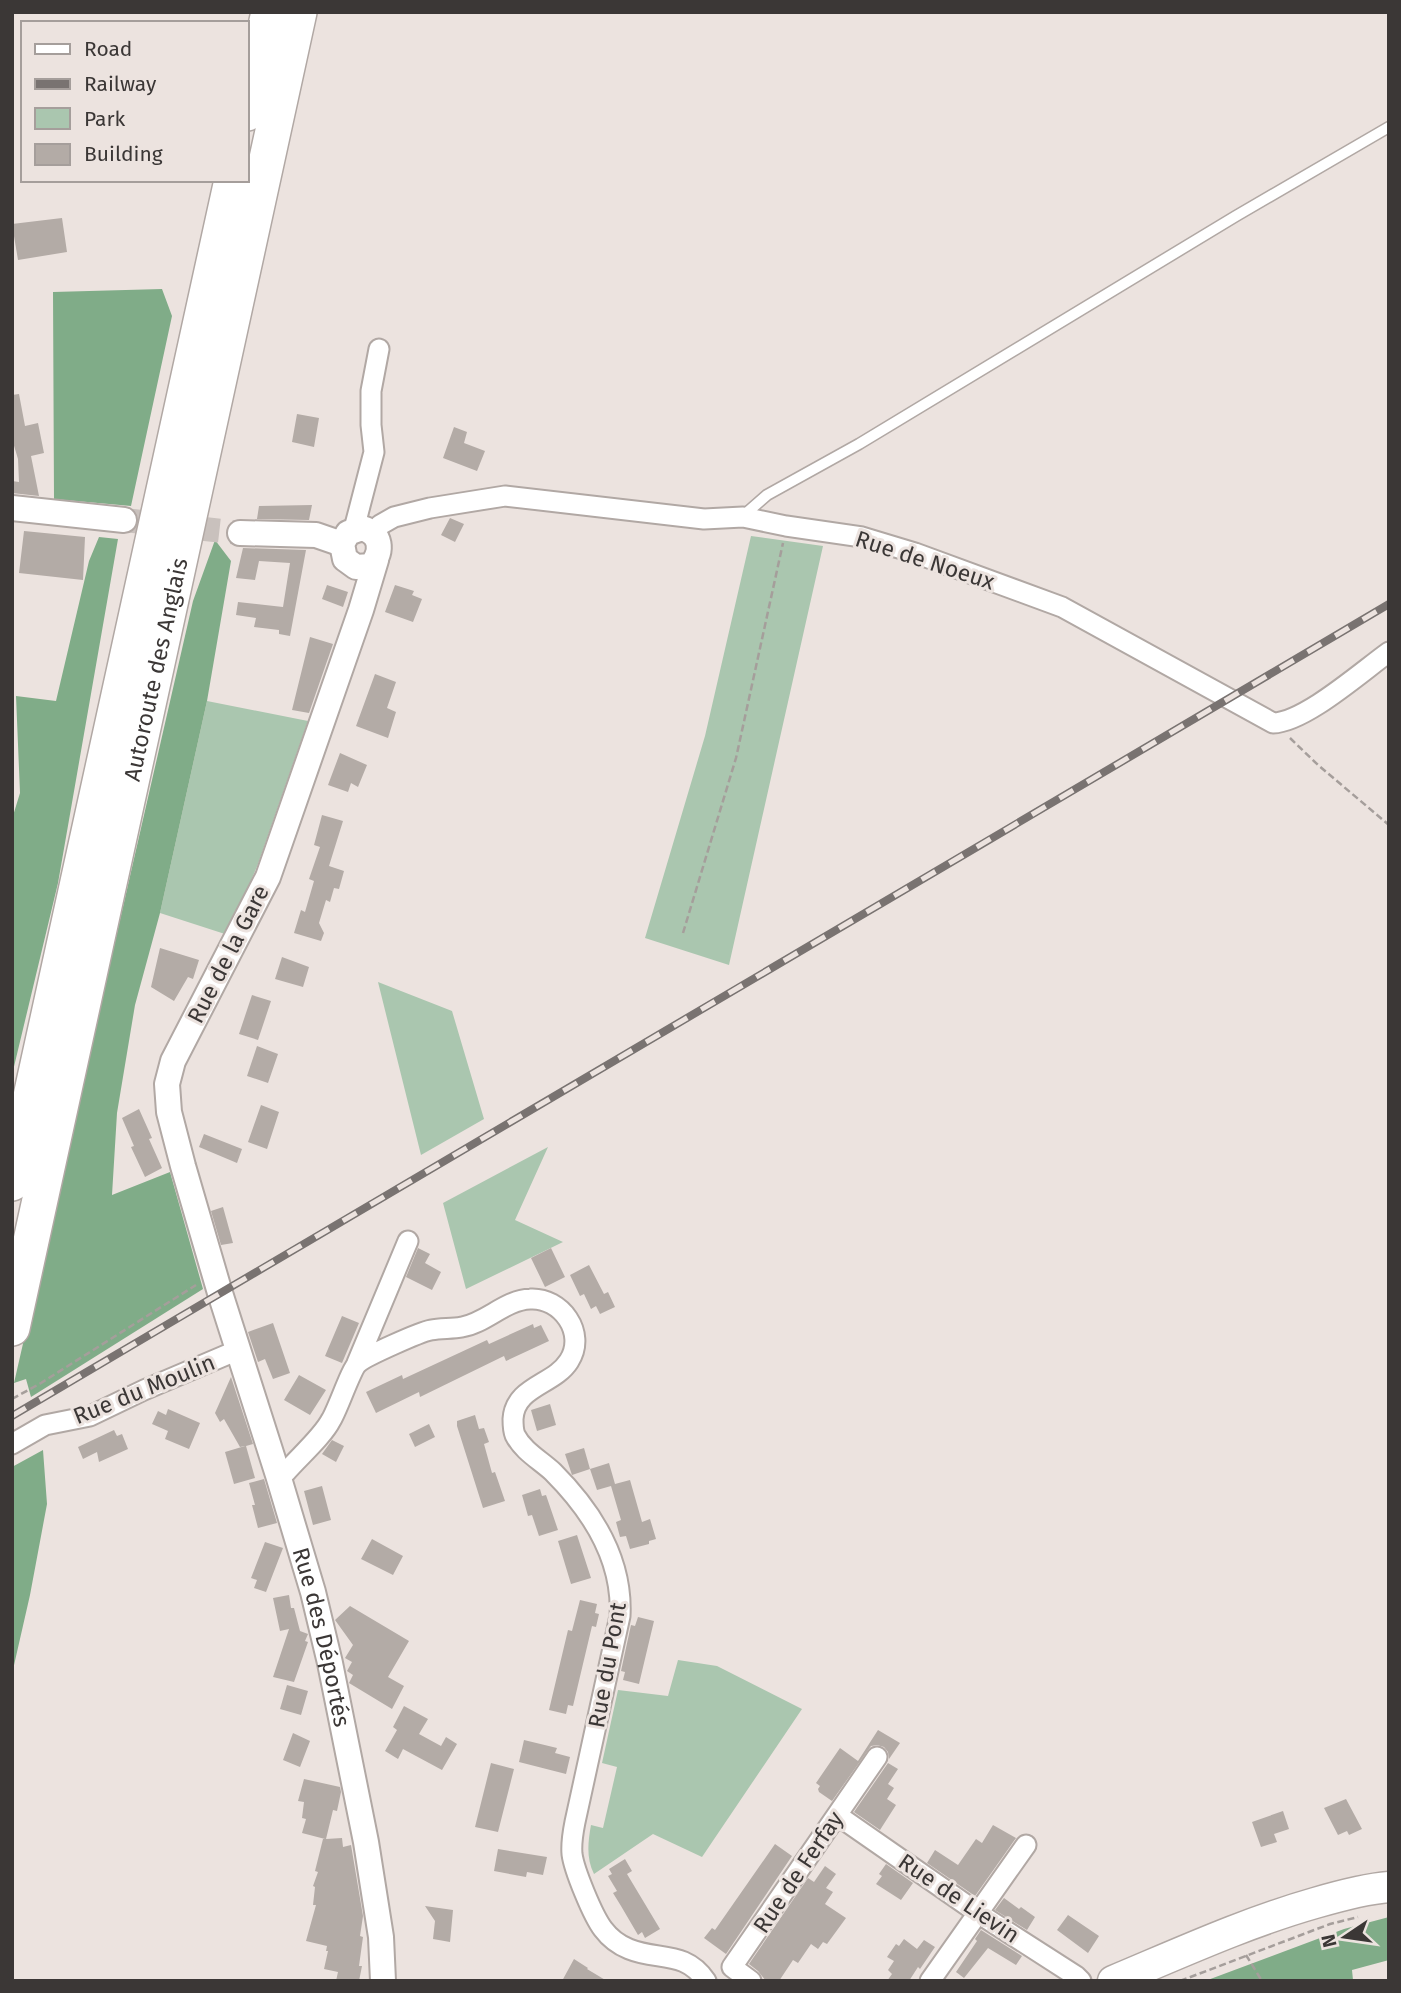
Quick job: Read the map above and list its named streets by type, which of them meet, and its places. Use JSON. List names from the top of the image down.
{
  "streets": {
    "highway": ["Autoroute des Anglais"],
    "street": [
      "Rue de Noeux",
      "Rue de la Gare",
      "Rue du Moulin",
      "Rue des Déportés",
      "Rue du Pont",
      "Rue de Ferfay",
      "Rue de Lievin"
    ]
  },
  "crossings": [
    ["Rue de Noeux", "Rue de la Gare"],
    ["Rue de la Gare", "Rue des Déportés"],
    ["Rue du Moulin", "Rue des Déportés"],
    ["Rue de Ferfay", "Rue de Lievin"]
  ],
  "legend": [
    "Road",
    "Railway",
    "Park",
    "Building"
  ],
  "north": "left"
}
